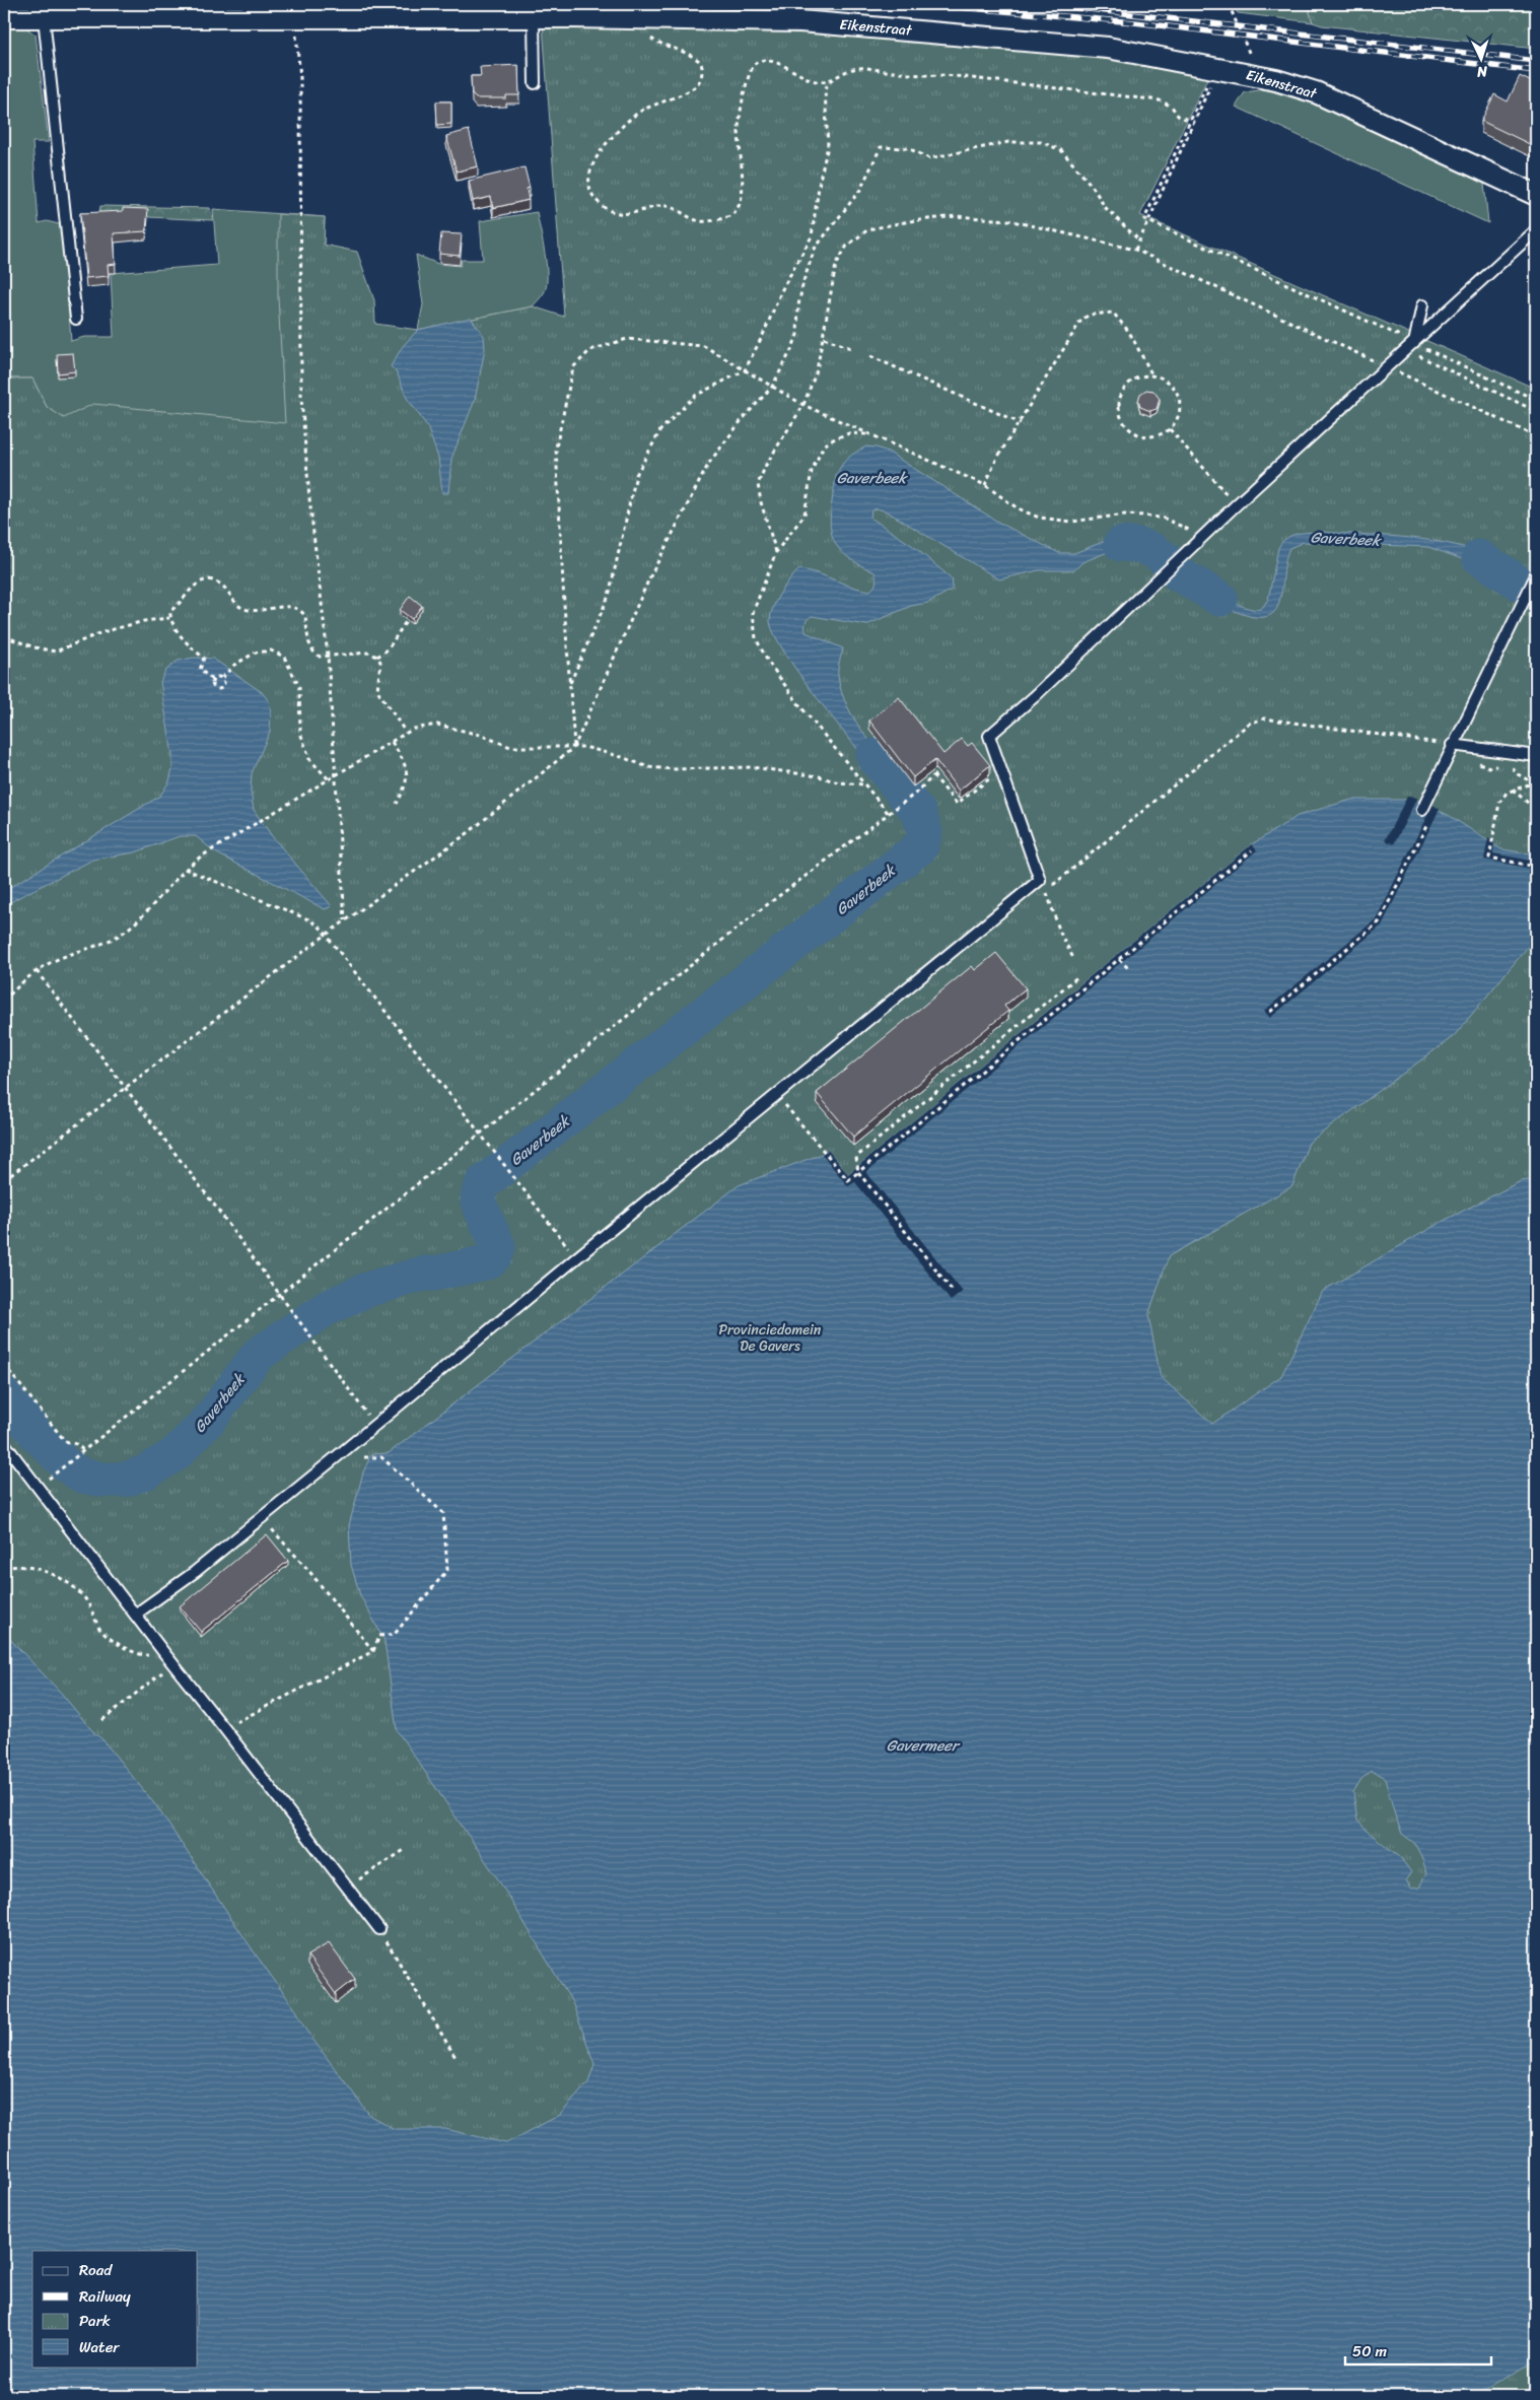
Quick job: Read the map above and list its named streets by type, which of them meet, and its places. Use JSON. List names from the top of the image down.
{
  "streets": {
    "street": ["Eikenstraat"]
  },
  "water": ["Gaverbeek", "Gavermeer"],
  "parks": ["Provinciedomein De Gavers"],
  "legend": [
    "Road",
    "Railway",
    "Park",
    "Water"
  ],
  "scale_bar": "50 m",
  "north": "bottom"
}
